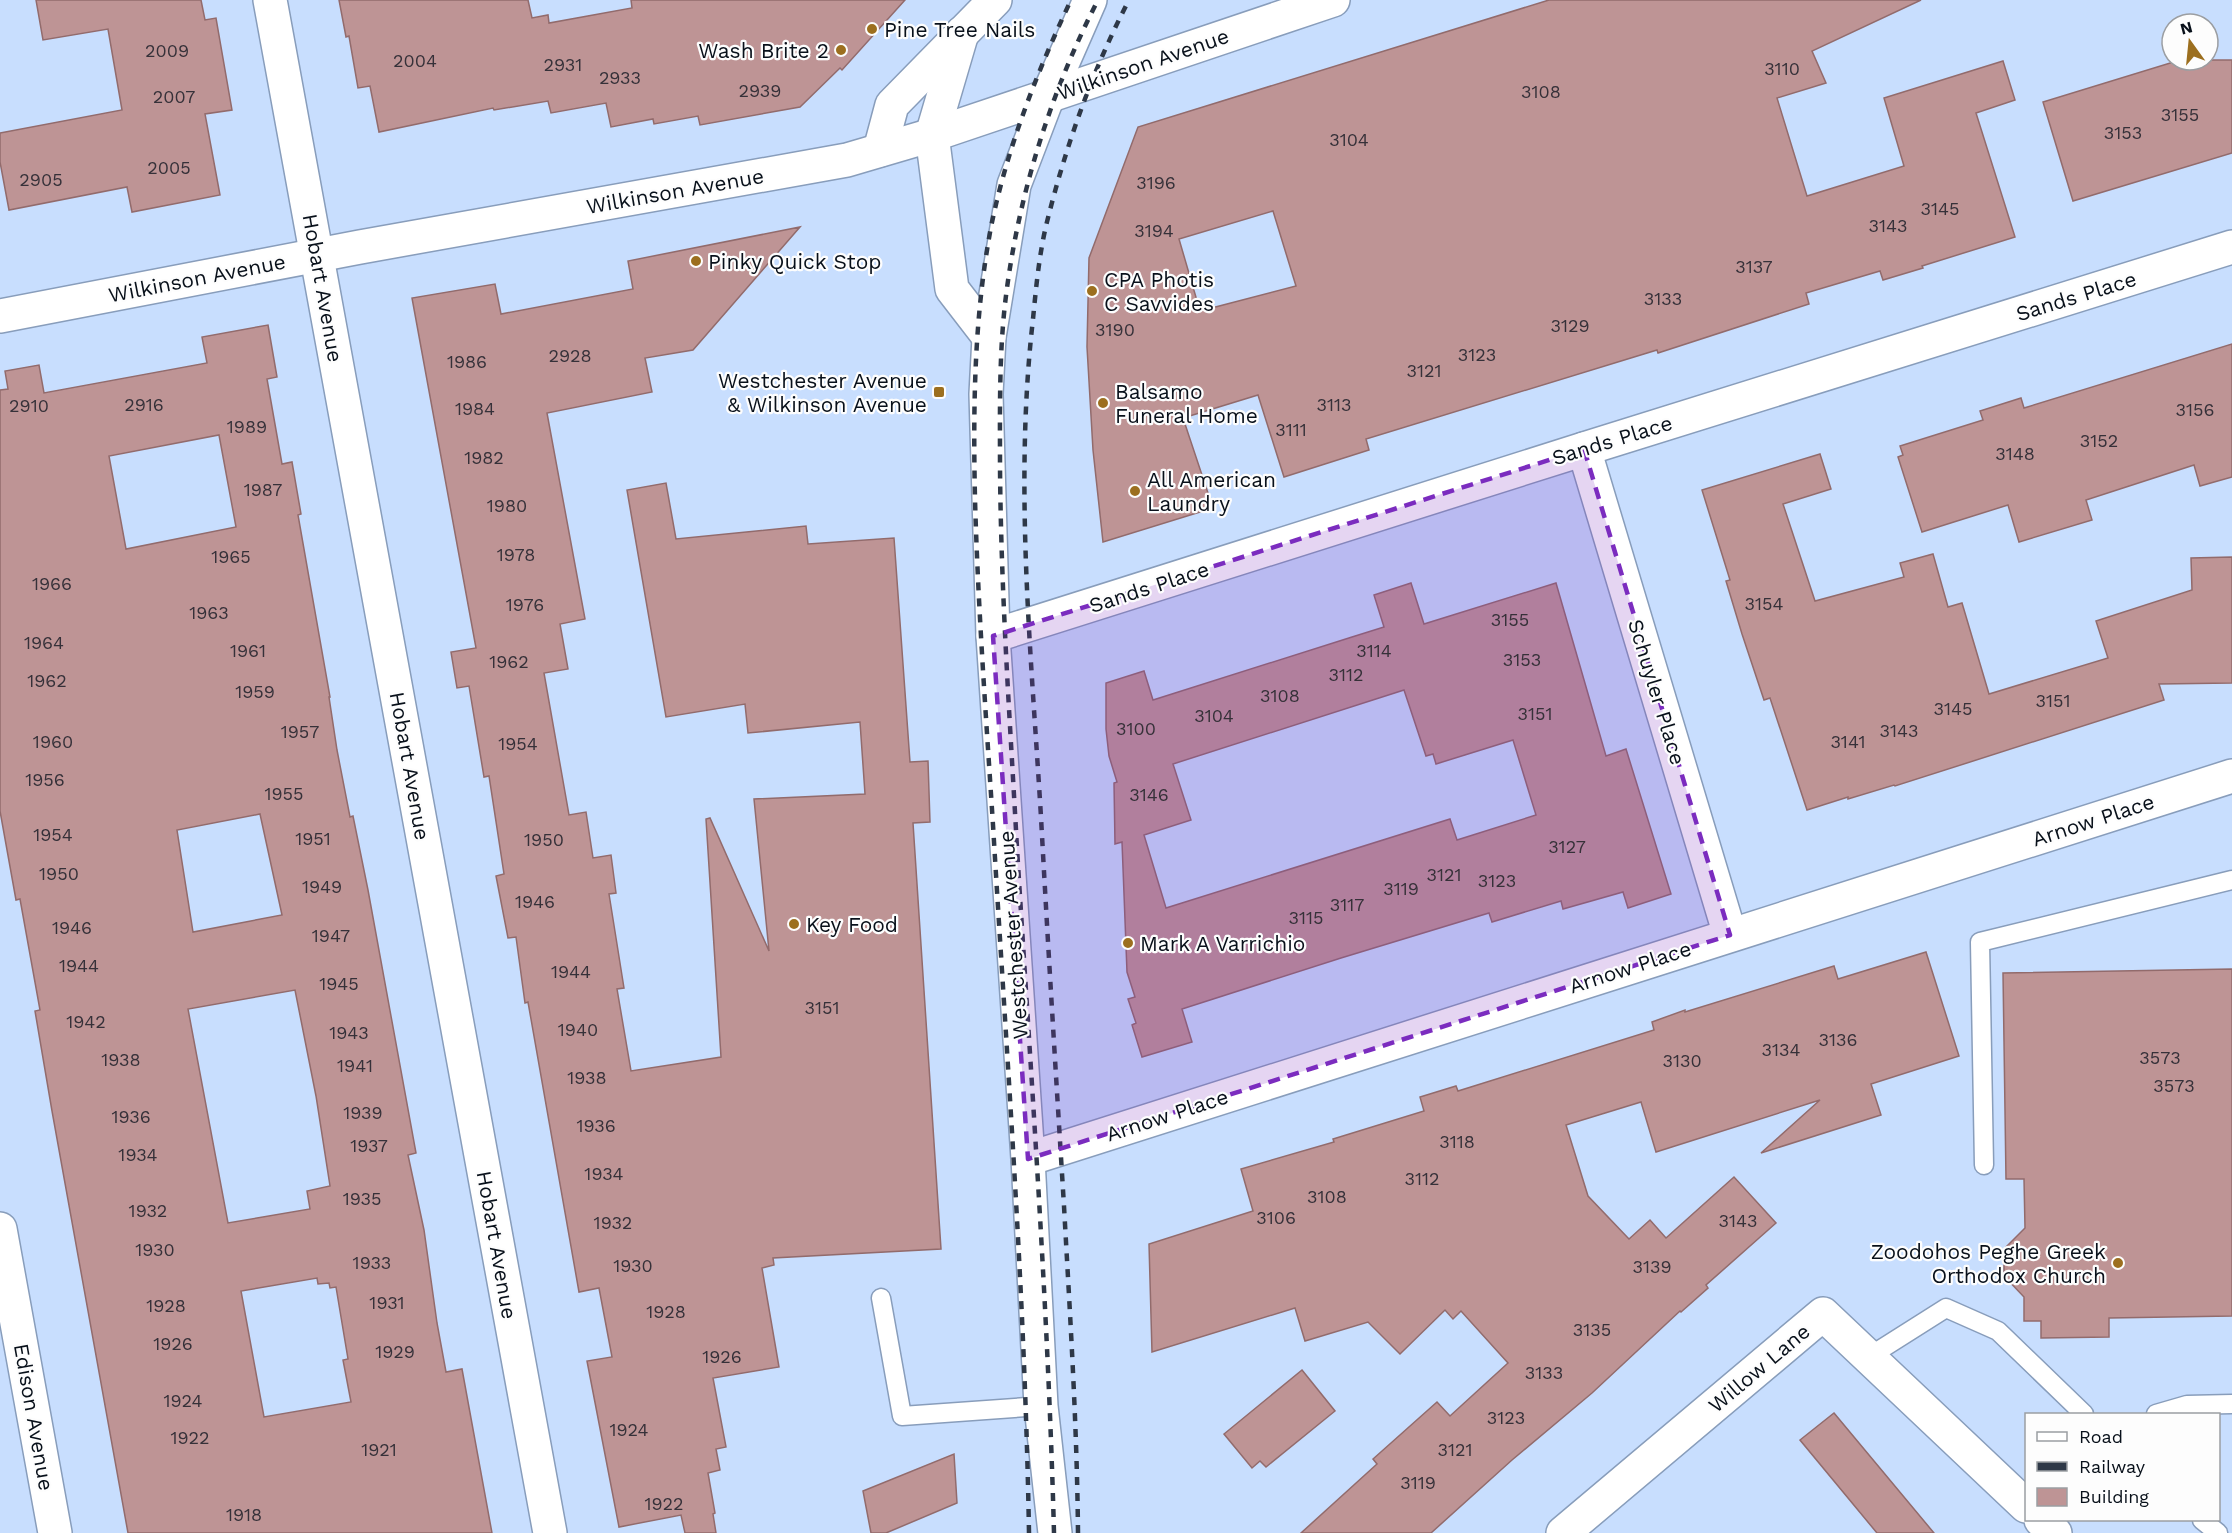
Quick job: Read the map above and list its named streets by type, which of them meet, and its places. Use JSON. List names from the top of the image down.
{
  "streets": {
    "street": [
      "Wilkinson Avenue",
      "Hobart Avenue",
      "Sands Place",
      "Schuyler Place",
      "Arnow Place",
      "Westchester Avenue",
      "Willow Lane",
      "Edison Avenue"
    ]
  },
  "crossings": [
    ["Wilkinson Avenue", "Hobart Avenue"],
    ["Wilkinson Avenue", "Westchester Avenue"],
    ["Sands Place", "Schuyler Place"],
    ["Sands Place", "Westchester Avenue"],
    ["Schuyler Place", "Arnow Place"],
    ["Arnow Place", "Westchester Avenue"]
  ],
  "places": {
    "other": [
      "Pine Tree Nails",
      "Wash Brite 2",
      "Pinky Quick Stop",
      "CPA Photis C Savvides",
      "Balsamo Funeral Home",
      "All American Laundry",
      "Key Food",
      "Mark A Varrichio",
      "Zoodohos Peghe Greek Orthodox Church"
    ],
    "transit": ["Westchester Avenue & Wilkinson Avenue"]
  },
  "house_numbers": [
    "2009",
    "2004",
    "2931",
    "3110",
    "2933",
    "2939",
    "3108",
    "2007",
    "3155",
    "3153",
    "3104",
    "2005",
    "2905",
    "3196",
    "3145",
    "3143",
    "3194",
    "3137",
    "3133",
    "3129",
    "3190",
    "3123",
    "2928",
    "1986",
    "3121",
    "2916",
    "3113",
    "2910",
    "1984",
    "3156",
    "1989",
    "3111",
    "3152",
    "3148",
    "1982",
    "1987",
    "1980",
    "1978",
    "1965",
    "1966",
    "3154",
    "1976",
    "1963",
    "3155",
    "1964",
    "1961",
    "3114",
    "3153",
    "1962",
    "3112",
    "1962",
    "1959",
    "3108",
    "3151",
    "3145",
    "3151",
    "3104",
    "3100",
    "3143",
    "1957",
    "1960",
    "3141",
    "1954",
    "1956",
    "1955",
    "3146",
    "1954",
    "1951",
    "1950",
    "3127",
    "1950",
    "3121",
    "3123",
    "1949",
    "3119",
    "1946",
    "3117",
    "3115",
    "1946",
    "1947",
    "1944",
    "1944",
    "1945",
    "3151",
    "1942",
    "1940",
    "1943",
    "3136",
    "3134",
    "3573",
    "1938",
    "3130",
    "1941",
    "1938",
    "3573",
    "1939",
    "1936",
    "1936",
    "3118",
    "1937",
    "1934",
    "1934",
    "3112",
    "3108",
    "1935",
    "1932",
    "3106",
    "3143",
    "1932",
    "1930",
    "1933",
    "1930",
    "3139",
    "1931",
    "1928",
    "1928",
    "3135",
    "1926",
    "1929",
    "1926",
    "3133",
    "1924",
    "3123",
    "1924",
    "1922",
    "1921",
    "3121",
    "3119",
    "1922",
    "1918"
  ],
  "legend": ["Road", "Railway", "Building"],
  "north": "top"
}
